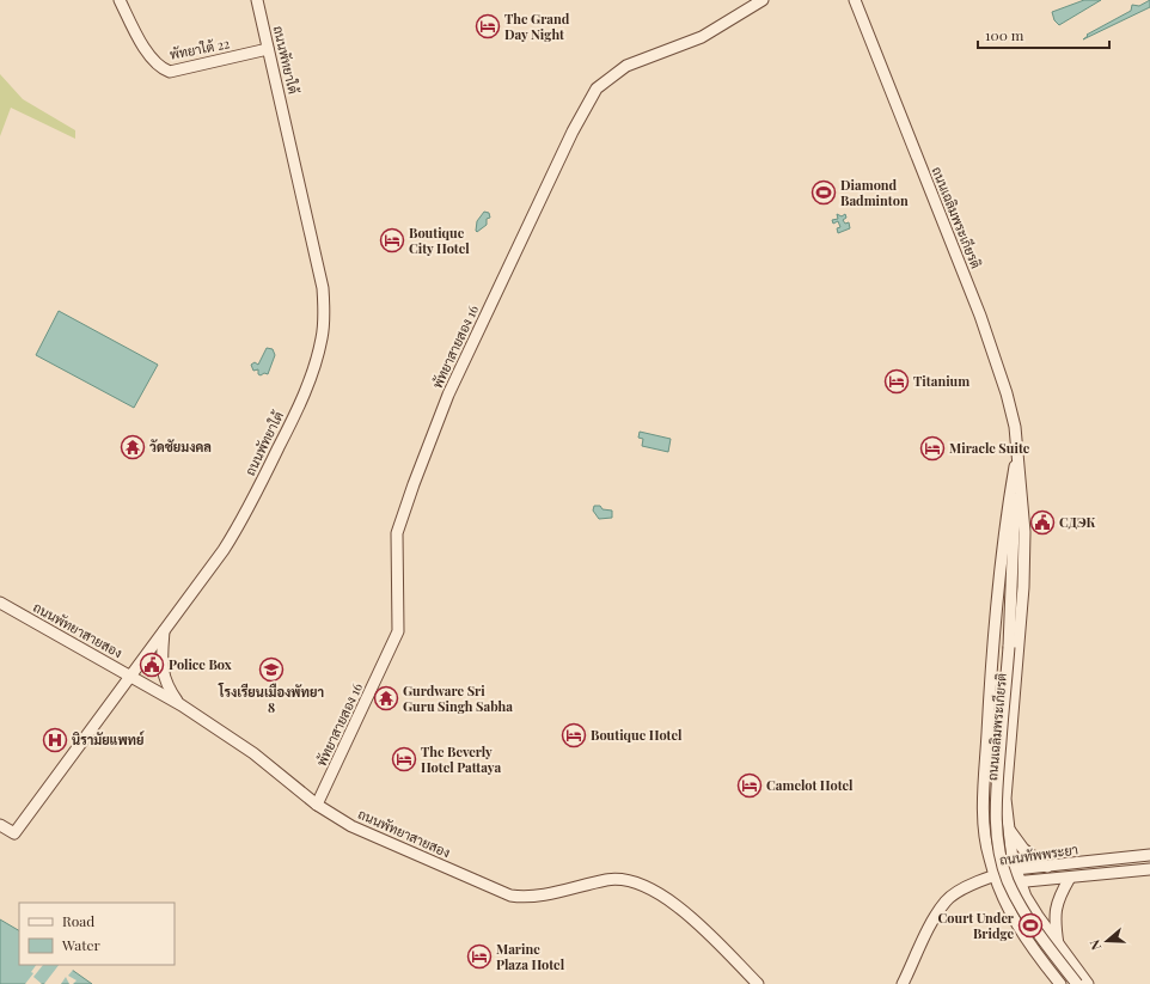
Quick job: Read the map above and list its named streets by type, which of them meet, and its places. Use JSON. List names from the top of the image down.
{
  "streets": {
    "main road": [
      "พัทยาใต้ 22",
      "ถนนพัทยาใต้",
      "ถนนเฉลิมพระเกียรติ",
      "พัทยาสายสอง 16",
      "ถนนพัทยาสายสอง",
      "ถนนทัพพระยา"
    ]
  },
  "crossings": [
    ["พัทยาใต้ 22", "ถนนพัทยาใต้"],
    ["ถนนพัทยาใต้", "ถนนพัทยาสายสอง"],
    ["ถนนเฉลิมพระเกียรติ", "ถนนทัพพระยา"],
    ["พัทยาสายสอง 16", "ถนนพัทยาสายสอง"]
  ],
  "places": {
    "hotel": [
      "The Grand Day Night",
      "Boutique City Hotel",
      "Titanium",
      "Miracle Suite",
      "Boutique Hotel",
      "The Beverly Hotel Pattaya",
      "Camelot Hotel",
      "Marine Plaza Hotel"
    ],
    "sports": ["Diamond Badminton", "Court Under Bridge"],
    "temple": ["วัดชัยมงคล", "Gurdware Sri Guru Singh Sabha"],
    "public building": ["СДЭК", "Police Box"],
    "school or university": ["โรงเรียนเมืองพัทยา 8"],
    "hospital": ["นิรามัยแพทย์"]
  },
  "legend": ["Road", "Water"],
  "scale_bar": "100 m",
  "north": "left"
}
